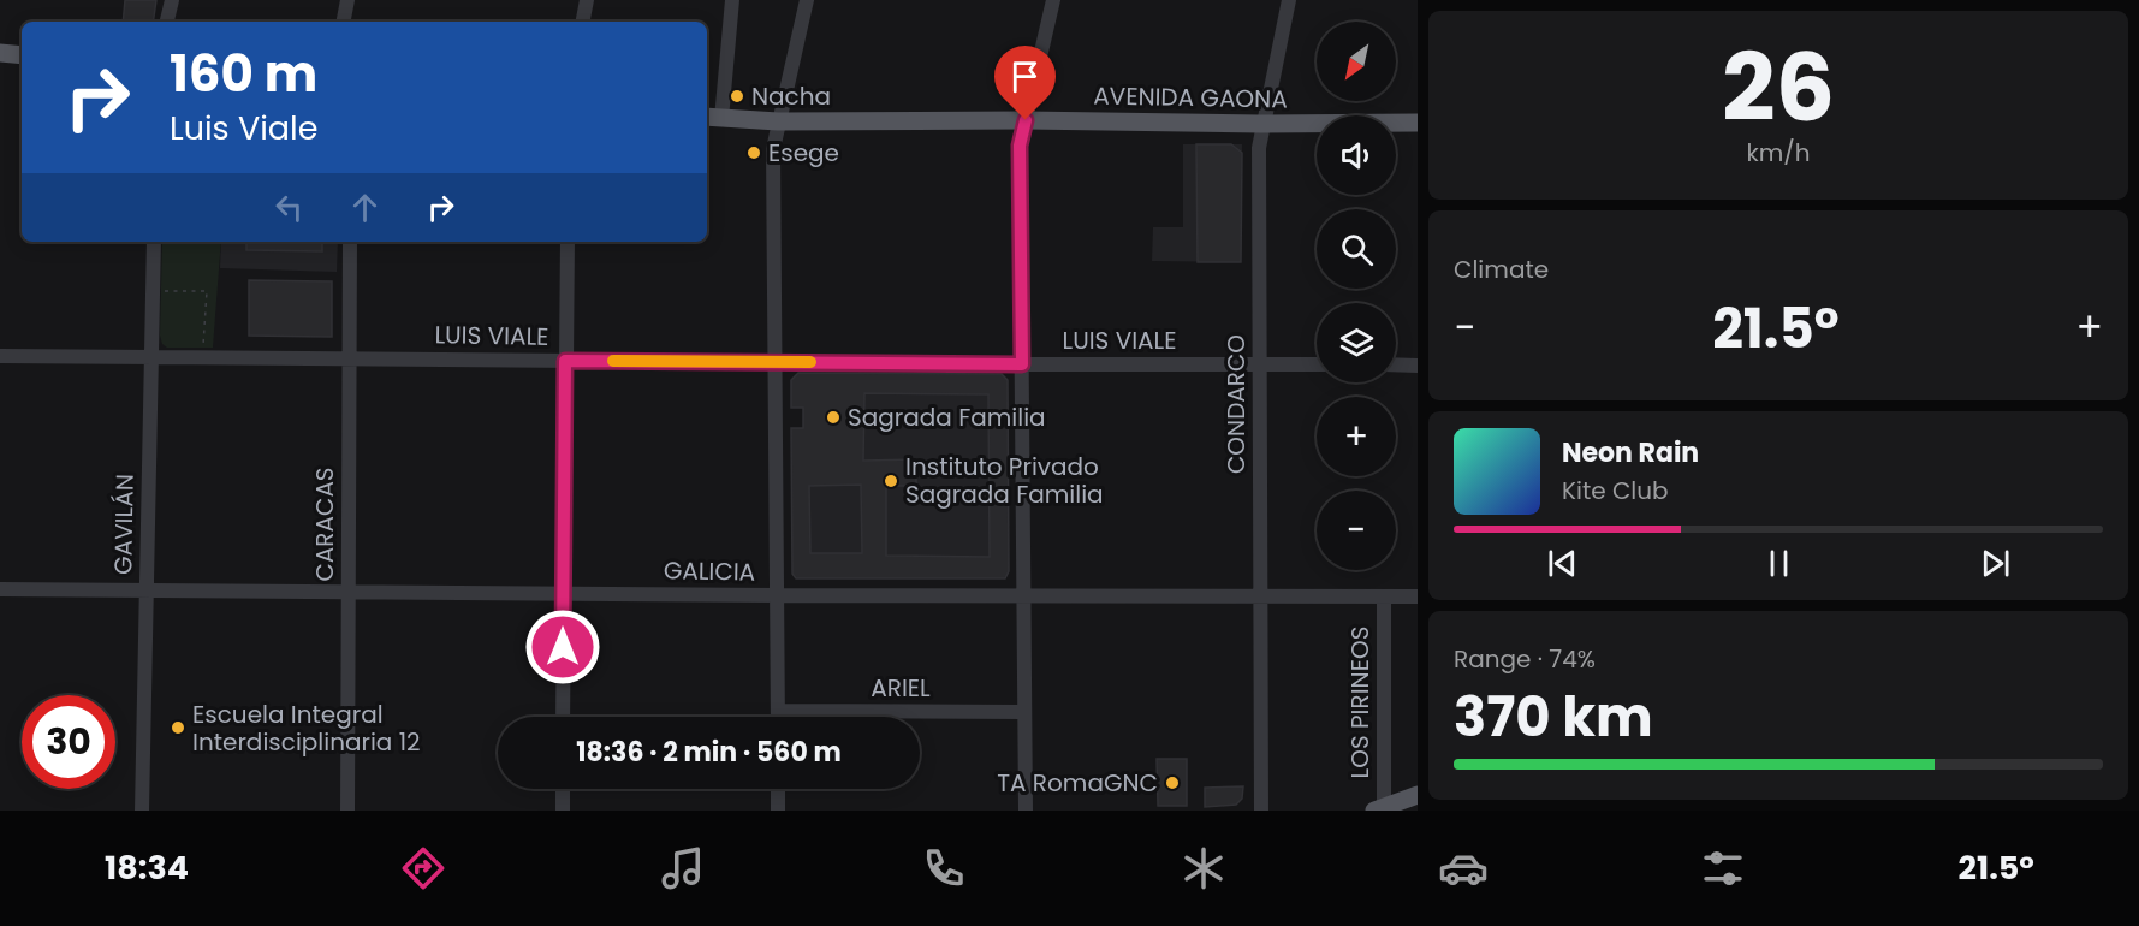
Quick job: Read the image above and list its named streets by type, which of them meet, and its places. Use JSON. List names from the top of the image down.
{
  "streets": {
    "main road": ["AVENIDA GAONA"],
    "street": [
      "LUIS VIALE",
      "CONDARCO",
      "GAVILÁN",
      "CARACAS",
      "GALICIA",
      "ARIEL",
      "LOS PIRINEOS"
    ]
  },
  "crossings": [
    ["AVENIDA GAONA", "CONDARCO"],
    ["LUIS VIALE", "CONDARCO"],
    ["LUIS VIALE", "GAVILÁN"],
    ["LUIS VIALE", "CARACAS"],
    ["CONDARCO", "GALICIA"],
    ["GAVILÁN", "GALICIA"],
    ["CARACAS", "GALICIA"],
    ["GALICIA", "LOS PIRINEOS"]
  ],
  "places": [
    "Nacha",
    "Esege",
    "Sagrada Familia",
    "Instituto Privado Sagrada Familia",
    "Escuela Integral Interdisciplinaria 12",
    "TA RomaGNC"
  ],
  "north": "bottom left",
  "page": {
    "tile": [
      ["26", "km/h"],
      "Climate",
      ["Range · 74%", "370 km"]
    ],
    "map_buttons": ["+", "−"],
    "turn": ["160 m", "Luis Viale"],
    "heat": ["−", "21.5°", "+"],
    "song": ["Neon Rain", "Kite Club"],
    "limit": "30",
    "trip": "18:36 · 2 min · 560 m",
    "tabs": ["18:34", "21.5°"]
  }
}
